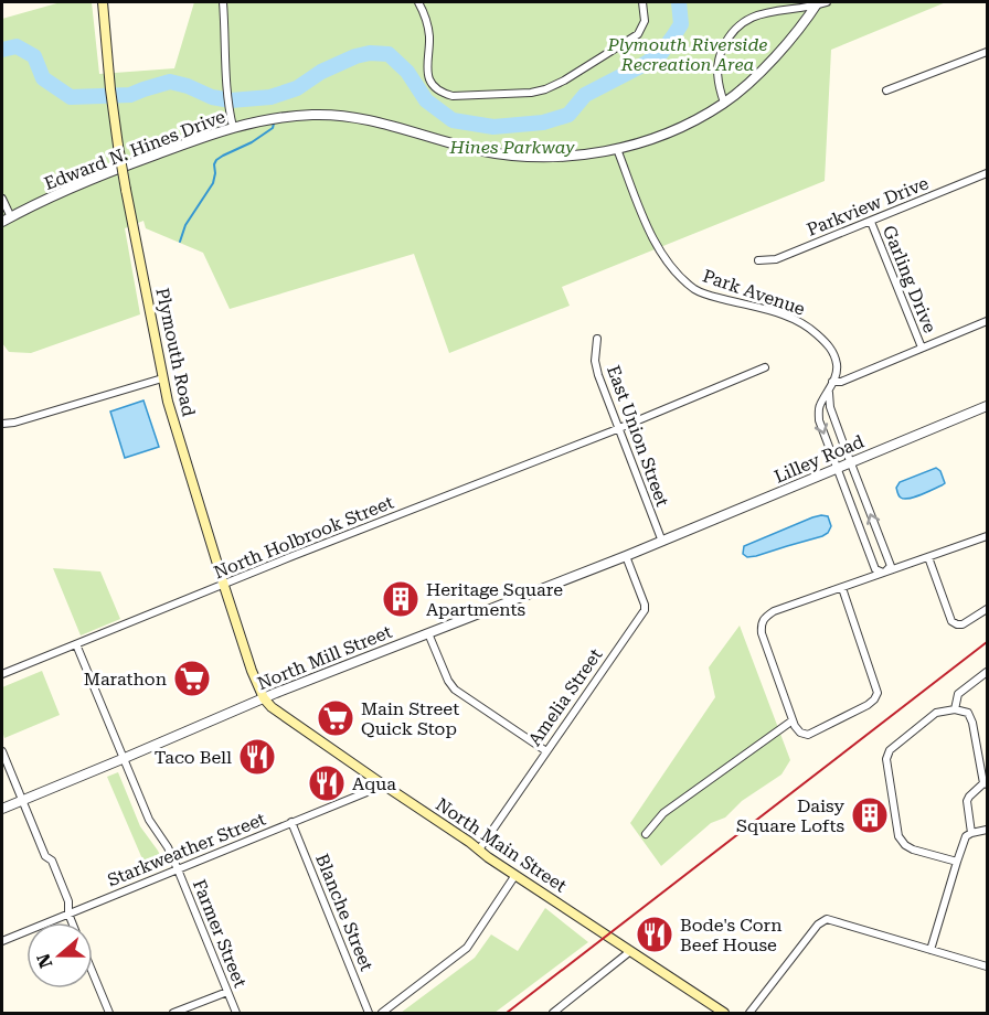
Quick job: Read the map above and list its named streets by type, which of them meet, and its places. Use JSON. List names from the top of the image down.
{
  "streets": {
    "main road": ["Plymouth Road", "North Main Street"],
    "street": [
      "Edward N. Hines Drive",
      "Parkview Drive",
      "Garling Drive",
      "Park Avenue",
      "East Union Street",
      "Lilley Road",
      "North Holbrook Street",
      "North Mill Street",
      "Amelia Street",
      "Starkweather Street",
      "Blanche Street",
      "Farmer Street"
    ]
  },
  "crossings": [
    ["Edward N. Hines Drive", "Park Avenue"],
    ["Parkview Drive", "Garling Drive"],
    ["Park Avenue", "Lilley Road"],
    ["Plymouth Road", "North Holbrook Street"],
    ["Plymouth Road", "North Mill Street"],
    ["Plymouth Road", "North Main Street"],
    ["East Union Street", "Lilley Road"],
    ["East Union Street", "North Holbrook Street"],
    ["East Union Street", "North Mill Street"],
    ["Lilley Road", "North Mill Street"],
    ["North Holbrook Street", "Farmer Street"],
    ["North Mill Street", "Amelia Street"],
    ["North Mill Street", "North Main Street"],
    ["North Mill Street", "Farmer Street"],
    ["Amelia Street", "North Main Street"],
    ["North Main Street", "Starkweather Street"],
    ["Starkweather Street", "Blanche Street"],
    ["Starkweather Street", "Farmer Street"]
  ],
  "parks": ["Plymouth Riverside Recreation Area", "Hines Parkway"],
  "places": {
    "building": ["Heritage Square Apartments", "Daisy Square Lofts"],
    "supermarket": ["Marathon", "Main Street Quick Stop"],
    "restaurant": ["Taco Bell", "Aqua", "Bode's Corn Beef House"]
  },
  "north": "left"
}
